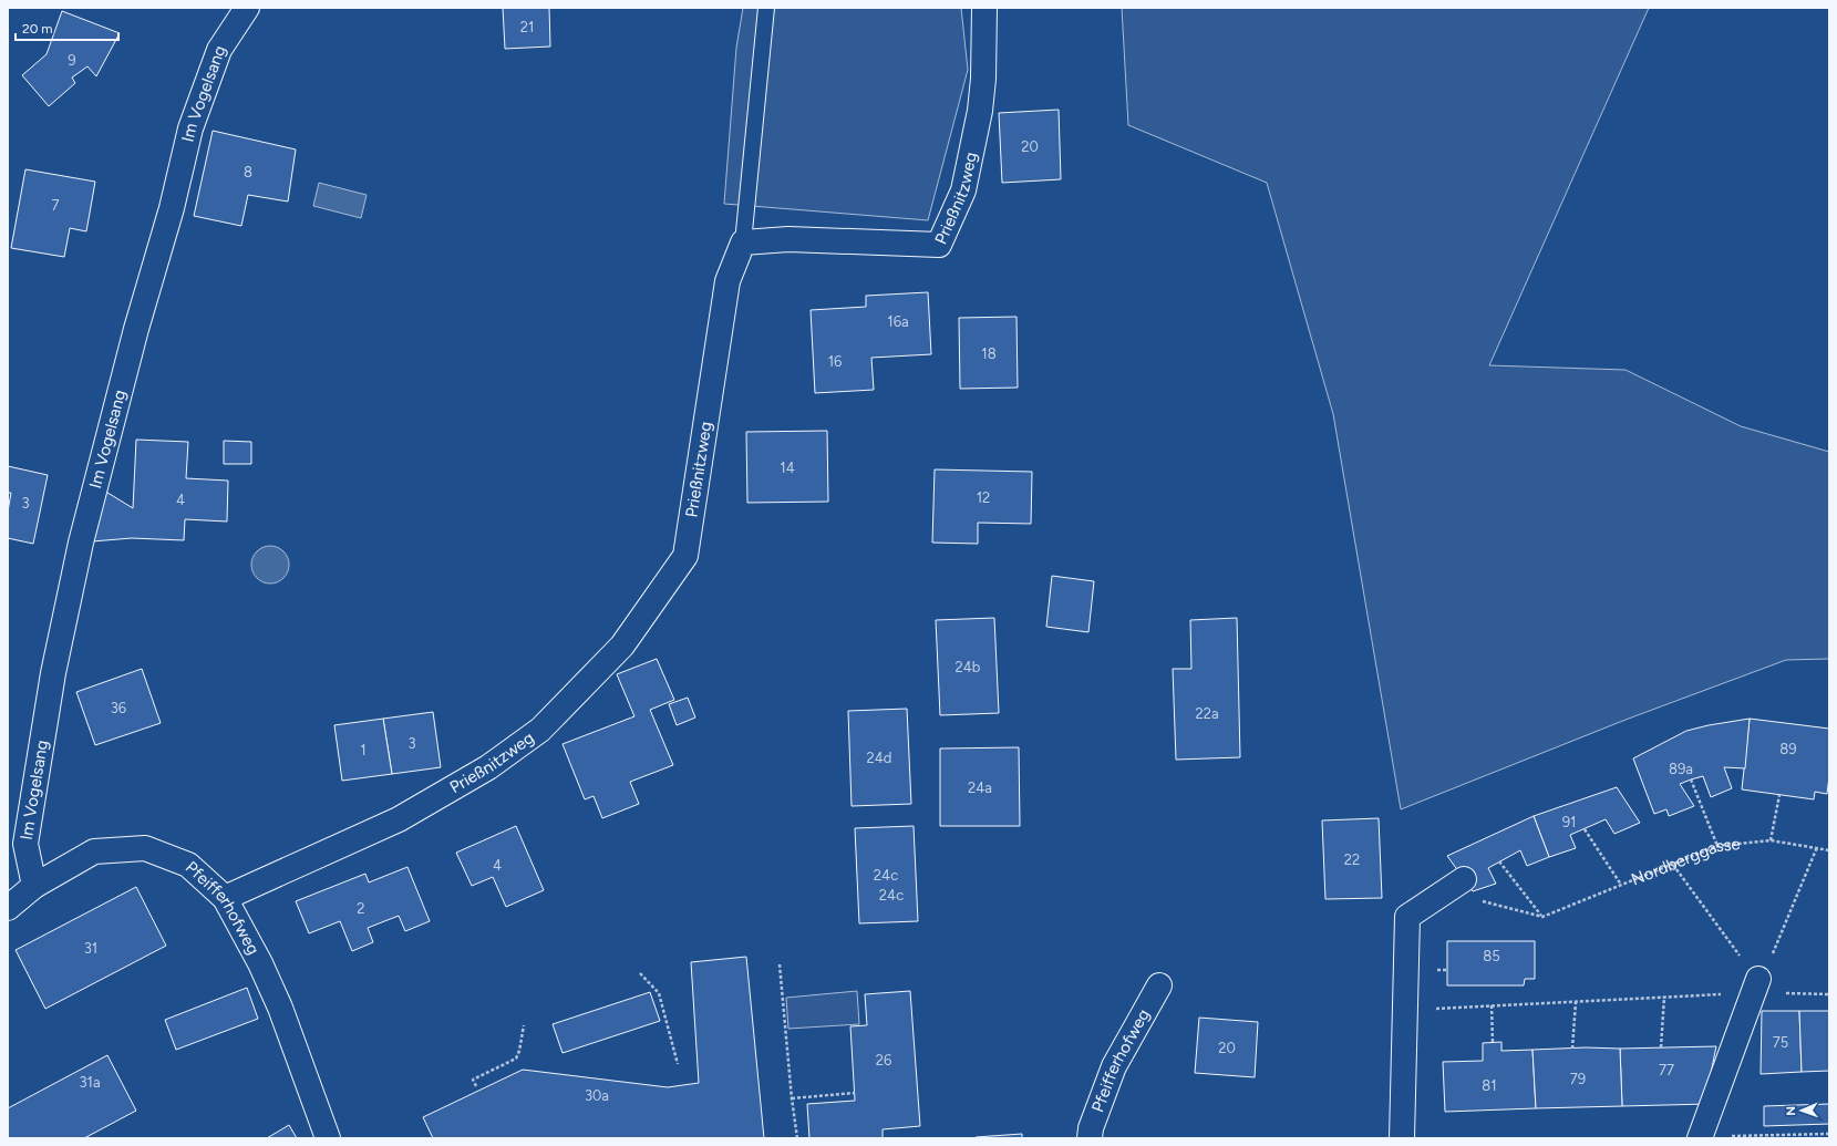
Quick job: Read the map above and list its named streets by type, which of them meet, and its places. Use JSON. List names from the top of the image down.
{
  "streets": {
    "street": ["Im Vogelsang", "Prießnitzweg", "Pfeifferhofweg"],
    "path": ["Nordberggasse"]
  },
  "crossings": [
    ["Im Vogelsang", "Pfeifferhofweg"],
    ["Prießnitzweg", "Pfeifferhofweg"]
  ],
  "house_numbers": [
    "21",
    "9",
    "20",
    "8",
    "7",
    "16a",
    "18",
    "16",
    "14",
    "12",
    "4",
    "3",
    "24b",
    "36",
    "22a",
    "3",
    "89",
    "1",
    "24d",
    "89a",
    "24a",
    "91",
    "22",
    "4",
    "24c",
    "24c",
    "2",
    "31",
    "85",
    "75",
    "20",
    "26",
    "77",
    "79",
    "31a",
    "81",
    "30a"
  ],
  "scale_bar": "20 m",
  "north": "left"
}
